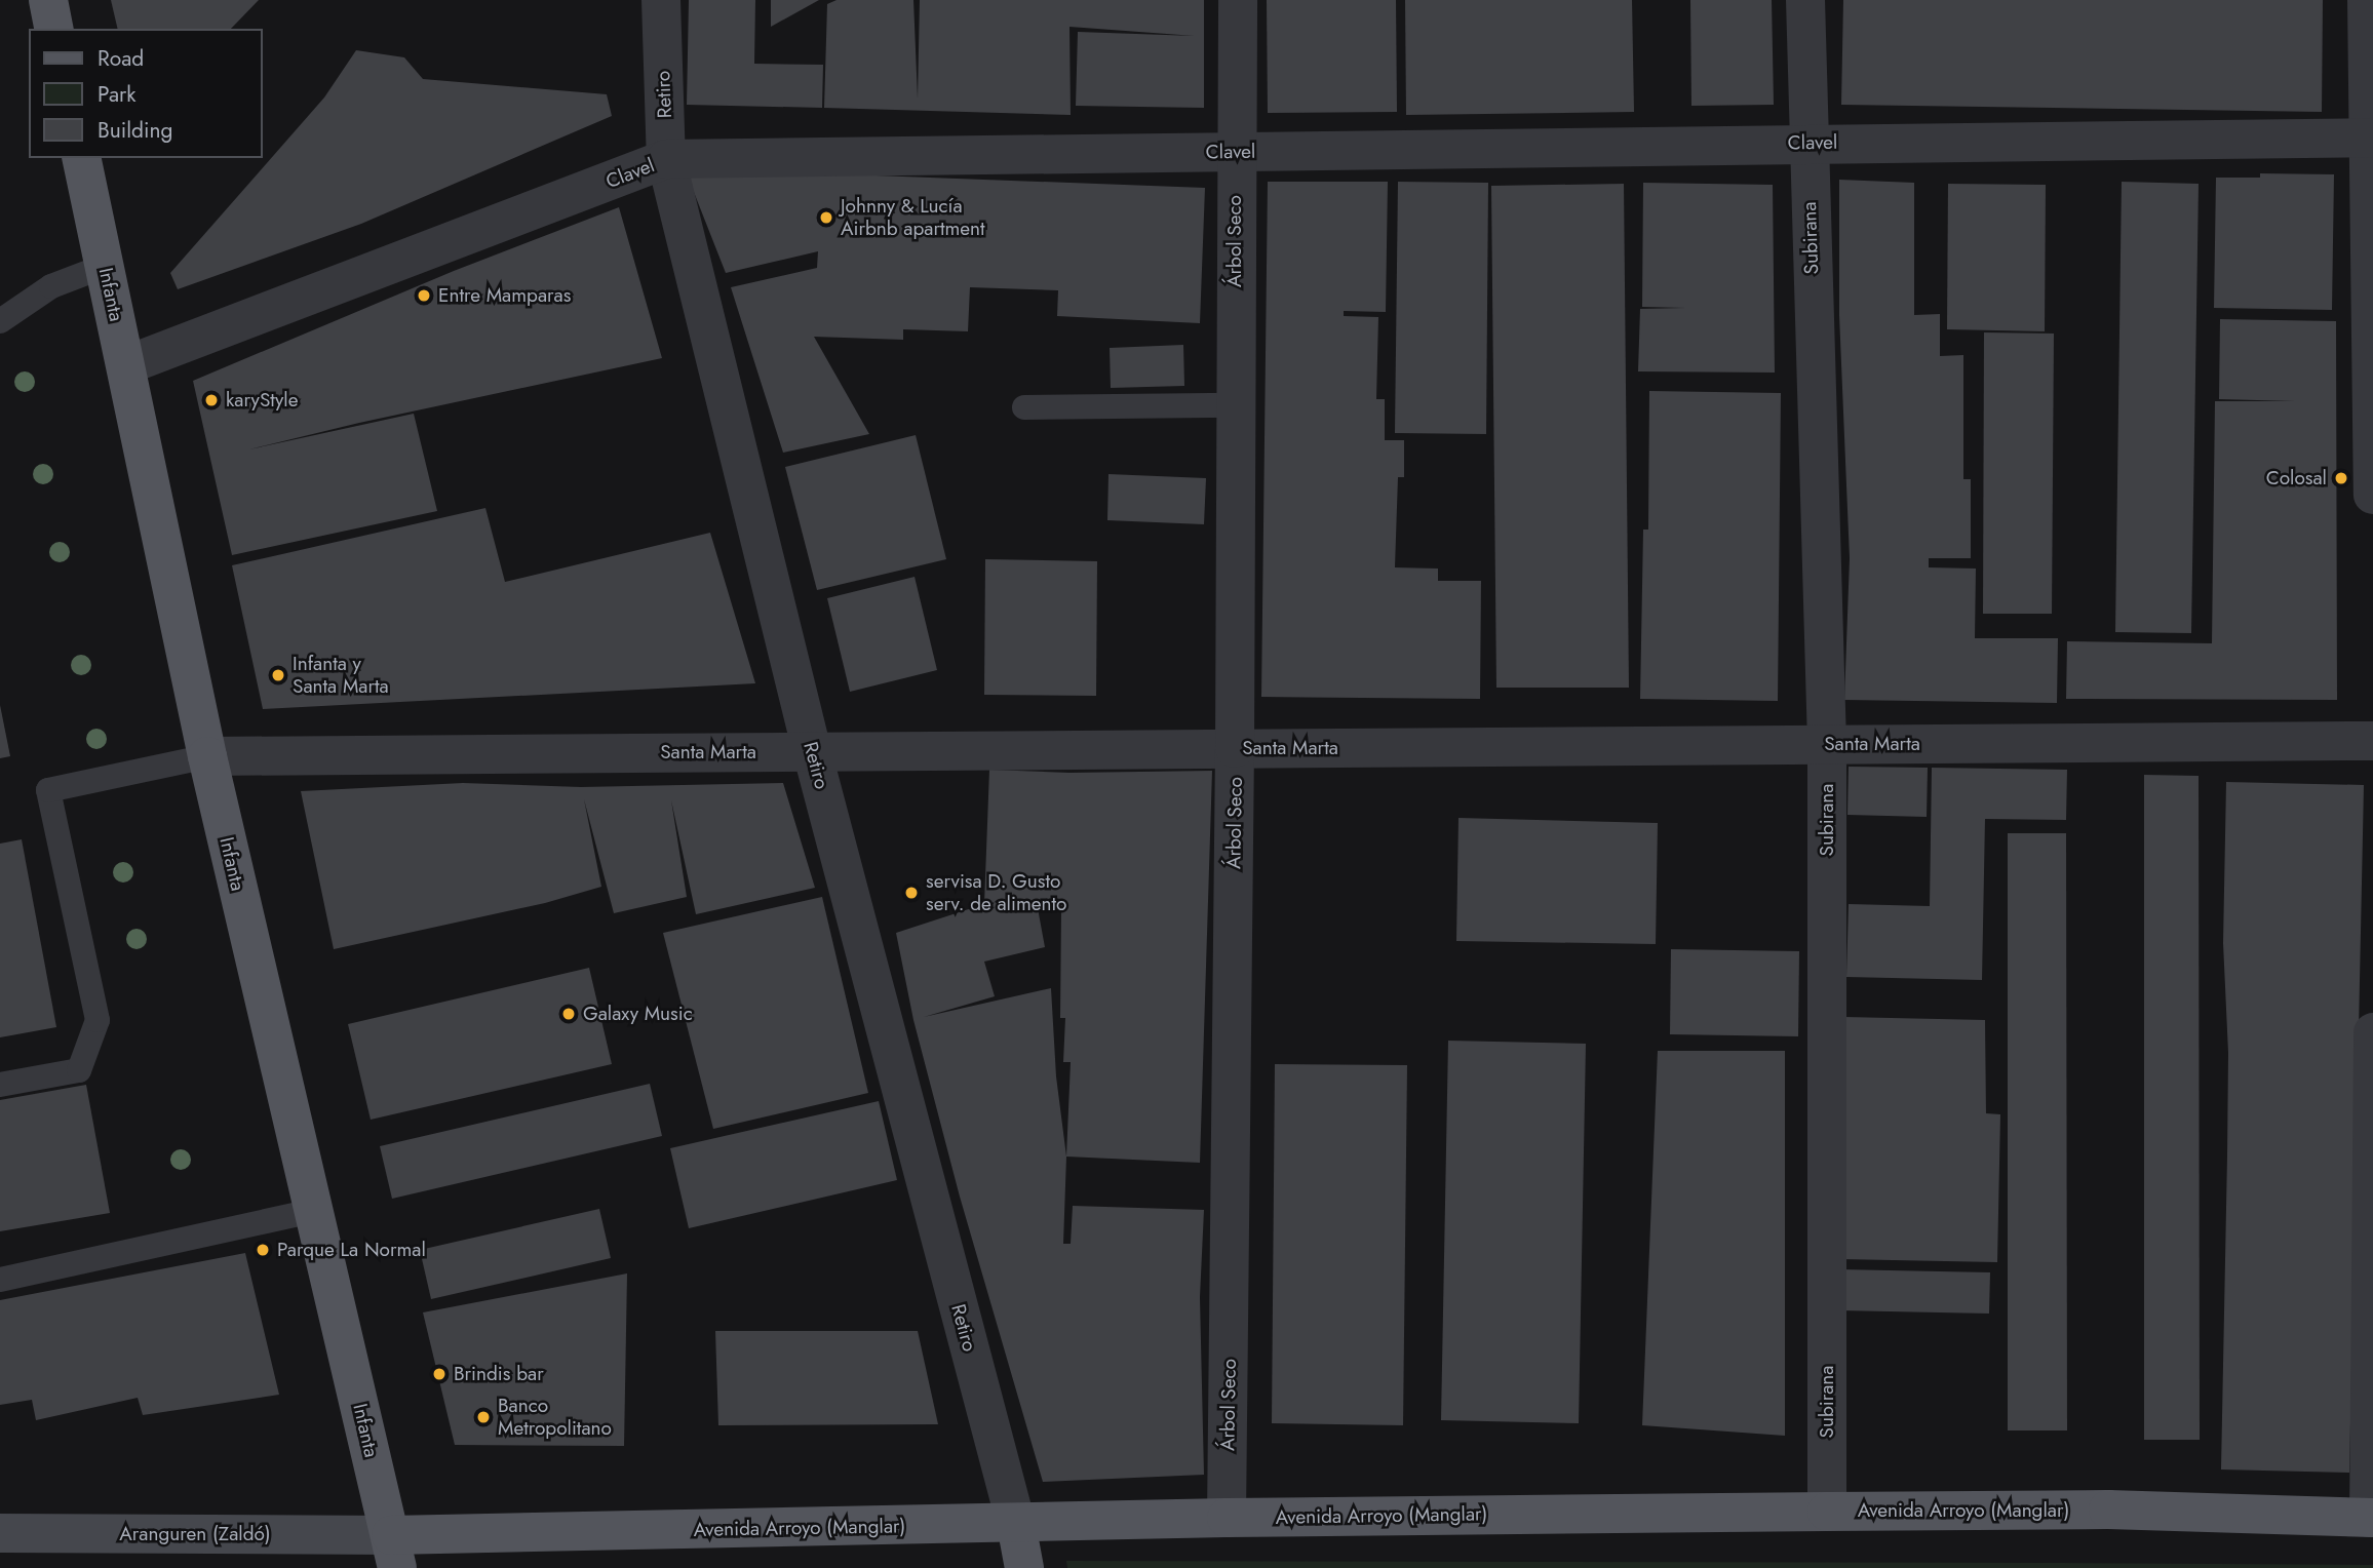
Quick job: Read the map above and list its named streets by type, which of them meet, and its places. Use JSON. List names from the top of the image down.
{
  "streets": {
    "main road": ["Infanta", "Avenida Arroyo (Manglar)", "Aranguren (Zaldó)"],
    "street": [
      "Retiro",
      "Clavel",
      "Subirana",
      "Árbol Seco",
      "Santa Marta"
    ]
  },
  "crossings": [
    ["Retiro", "Clavel"],
    ["Retiro", "Santa Marta"],
    ["Retiro", "Avenida Arroyo (Manglar)"],
    ["Clavel", "Subirana"],
    ["Clavel", "Árbol Seco"],
    ["Clavel", "Infanta"],
    ["Subirana", "Santa Marta"],
    ["Subirana", "Avenida Arroyo (Manglar)"],
    ["Árbol Seco", "Santa Marta"],
    ["Árbol Seco", "Avenida Arroyo (Manglar)"],
    ["Infanta", "Santa Marta"],
    ["Infanta", "Avenida Arroyo (Manglar)"],
    ["Infanta", "Aranguren (Zaldó)"],
    ["Avenida Arroyo (Manglar)", "Aranguren (Zaldó)"]
  ],
  "places": [
    "Johnny & Lucía Airbnb apartment",
    "Entre Mamparas",
    "karyStyle",
    "Colosal",
    "Infanta y Santa Marta",
    "servisa D. Gusto serv. de alimento",
    "Galaxy Music",
    "Parque La Normal",
    "Brindis bar",
    "Banco Metropolitano"
  ],
  "legend": ["Road", "Park", "Building"]
}
